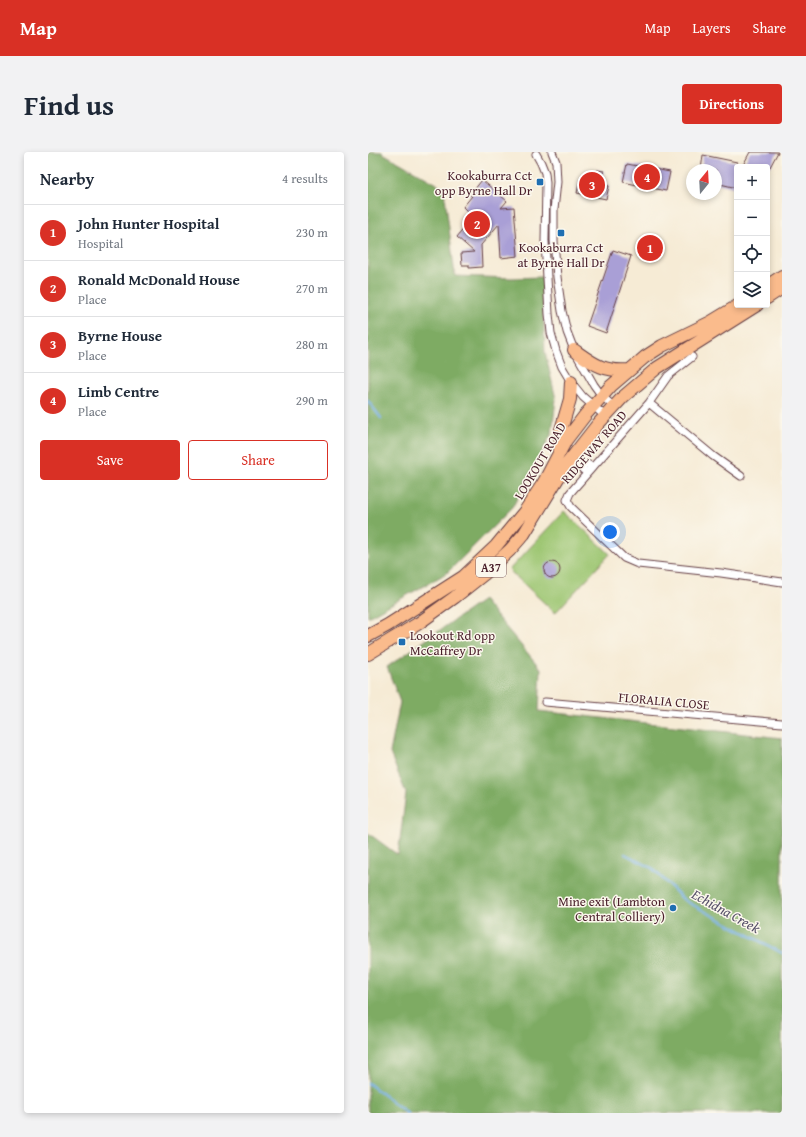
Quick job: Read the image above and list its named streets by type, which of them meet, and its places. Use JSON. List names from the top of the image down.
{
  "streets": {
    "highway": ["LOOKOUT ROAD", "A37"],
    "street": ["RIDGEWAY ROAD", "FLORALIA CLOSE"]
  },
  "crossings": [
    ["RIDGEWAY ROAD", "LOOKOUT ROAD"]
  ],
  "water": ["Echidna Creek"],
  "places": {
    "transit": ["Kookaburra Cct opp Byrne Hall Dr", "Kookaburra Cct at Byrne Hall Dr", "Lookout Rd opp McCaffrey Dr"],
    "other": ["Mine exit (Lambton Central Colliery)"]
  },
  "north": "top",
  "page": {
    "header": "Map",
    "nav": ["Map", "Layers", "Share"],
    "title": "Find us",
    "buttons": [
      "Directions",
      ["Save", "Share"]
    ],
    "heading": ["Nearby", "4 results"],
    "pins": [
      "4",
      "3",
      "2",
      "1"
    ],
    "map_buttons": ["+", "−"],
    "list": [
      {
        "mark": "1",
        "name": "John Hunter Hospital",
        "note": "Hospital",
        "value": "230 m"
      },
      {
        "mark": "2",
        "name": "Ronald McDonald House",
        "note": "Place",
        "value": "270 m"
      },
      {
        "mark": "3",
        "name": "Byrne House",
        "note": "Place",
        "value": "280 m"
      },
      {
        "mark": "4",
        "name": "Limb Centre",
        "note": "Place",
        "value": "290 m"
      }
    ]
  }
}
